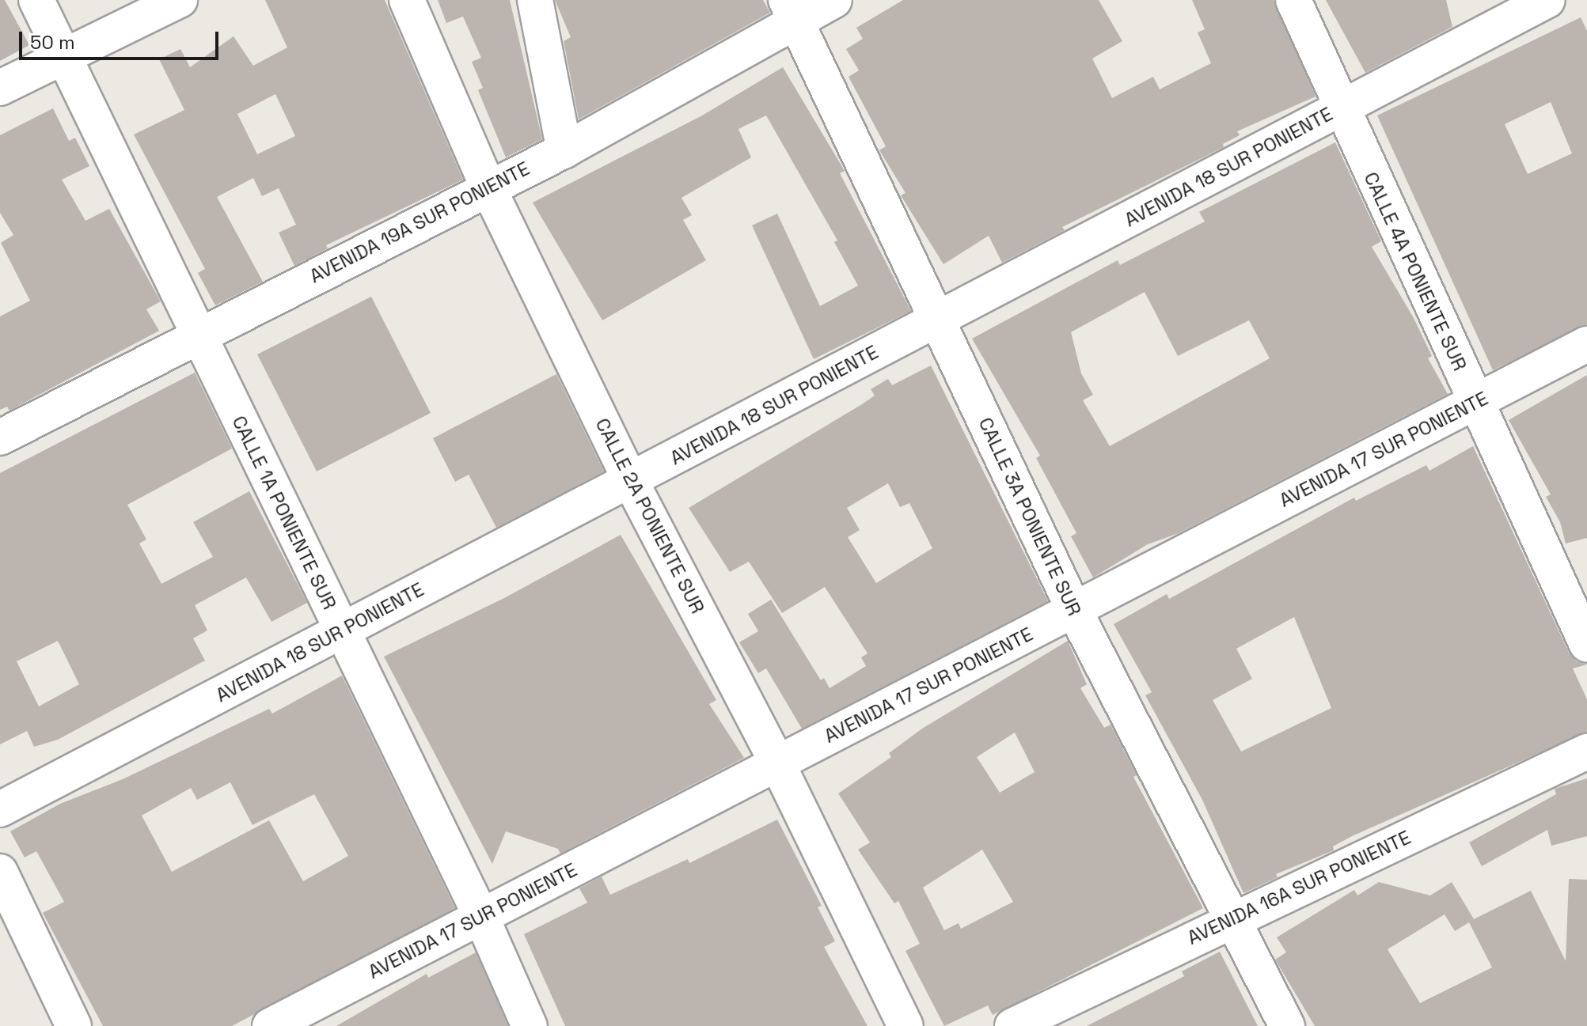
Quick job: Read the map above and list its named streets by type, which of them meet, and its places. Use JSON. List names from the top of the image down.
{
  "streets": {
    "street": [
      "AVENIDA 18 SUR PONIENTE",
      "AVENIDA 19A SUR PONIENTE",
      "CALLE 4A PONIENTE SUR",
      "AVENIDA 17 SUR PONIENTE",
      "CALLE 1A PONIENTE SUR",
      "CALLE 2A PONIENTE SUR",
      "CALLE 3A PONIENTE SUR",
      "AVENIDA 16A SUR PONIENTE"
    ]
  },
  "crossings": [
    ["AVENIDA 18 SUR PONIENTE", "CALLE 4A PONIENTE SUR"],
    ["AVENIDA 18 SUR PONIENTE", "CALLE 1A PONIENTE SUR"],
    ["AVENIDA 18 SUR PONIENTE", "CALLE 2A PONIENTE SUR"],
    ["AVENIDA 18 SUR PONIENTE", "CALLE 3A PONIENTE SUR"],
    ["AVENIDA 19A SUR PONIENTE", "CALLE 1A PONIENTE SUR"],
    ["AVENIDA 19A SUR PONIENTE", "CALLE 2A PONIENTE SUR"],
    ["AVENIDA 19A SUR PONIENTE", "CALLE 3A PONIENTE SUR"],
    ["CALLE 4A PONIENTE SUR", "AVENIDA 17 SUR PONIENTE"],
    ["AVENIDA 17 SUR PONIENTE", "CALLE 1A PONIENTE SUR"],
    ["AVENIDA 17 SUR PONIENTE", "CALLE 2A PONIENTE SUR"],
    ["AVENIDA 17 SUR PONIENTE", "CALLE 3A PONIENTE SUR"],
    ["CALLE 3A PONIENTE SUR", "AVENIDA 16A SUR PONIENTE"]
  ],
  "scale_bar": "50 m"
}
